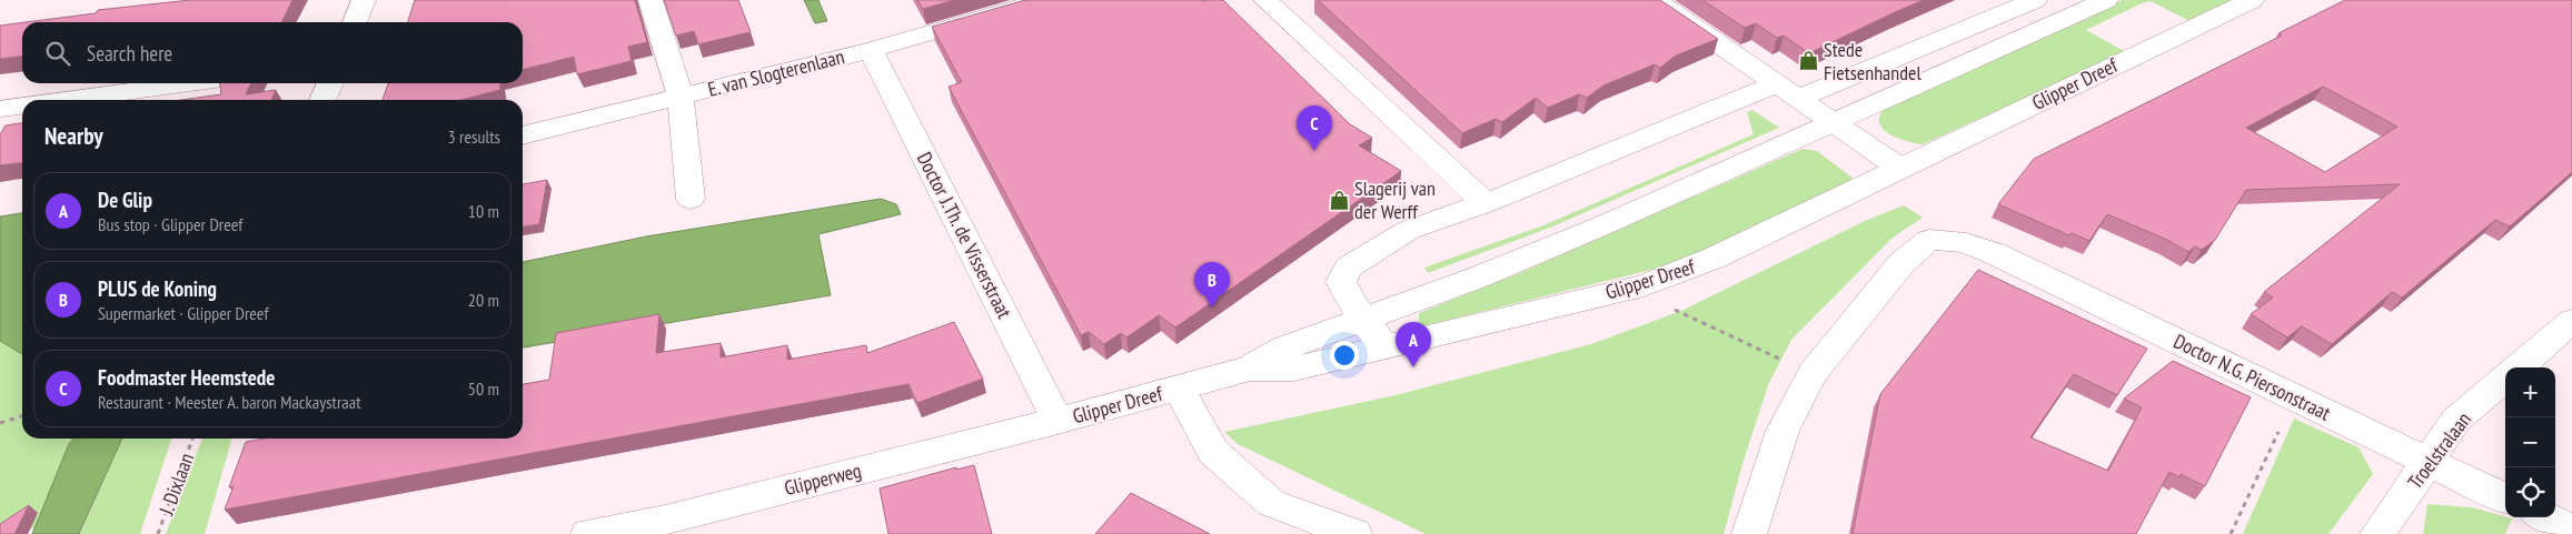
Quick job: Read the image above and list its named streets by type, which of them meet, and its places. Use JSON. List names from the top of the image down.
{
  "streets": {
    "street": [
      "E. van Slogterenlaan",
      "Glipper Dreef",
      "Doctor J.Th. de Visserstraat",
      "Doctor N.G. Piersonstraat",
      "Troelstralaan",
      "Glipperweg"
    ],
    "path": ["J. Dixlaan"]
  },
  "crossings": [
    ["E. van Slogterenlaan", "Doctor J.Th. de Visserstraat"],
    ["Glipper Dreef", "Doctor J.Th. de Visserstraat"],
    ["Glipper Dreef", "Glipperweg"],
    ["Doctor J.Th. de Visserstraat", "Glipperweg"],
    ["Doctor N.G. Piersonstraat", "Troelstralaan"]
  ],
  "places": {
    "shop": ["Stede Fietsenhandel", "Slagerij van der Werff"]
  },
  "page": {
    "search": "Search here",
    "heading": ["Nearby", "3 results"],
    "pins": ["C", "B", "A"],
    "list": [
      {
        "mark": "A",
        "name": "De Glip",
        "note": "Bus stop · Glipper Dreef",
        "value": "10 m"
      },
      {
        "mark": "B",
        "name": "PLUS de Koning",
        "note": "Supermarket · Glipper Dreef",
        "value": "20 m"
      },
      {
        "mark": "C",
        "name": "Foodmaster Heemstede",
        "note": "Restaurant · Meester A. baron Mackaystraat",
        "value": "50 m"
      }
    ],
    "map_buttons": ["+", "−"]
  }
}
